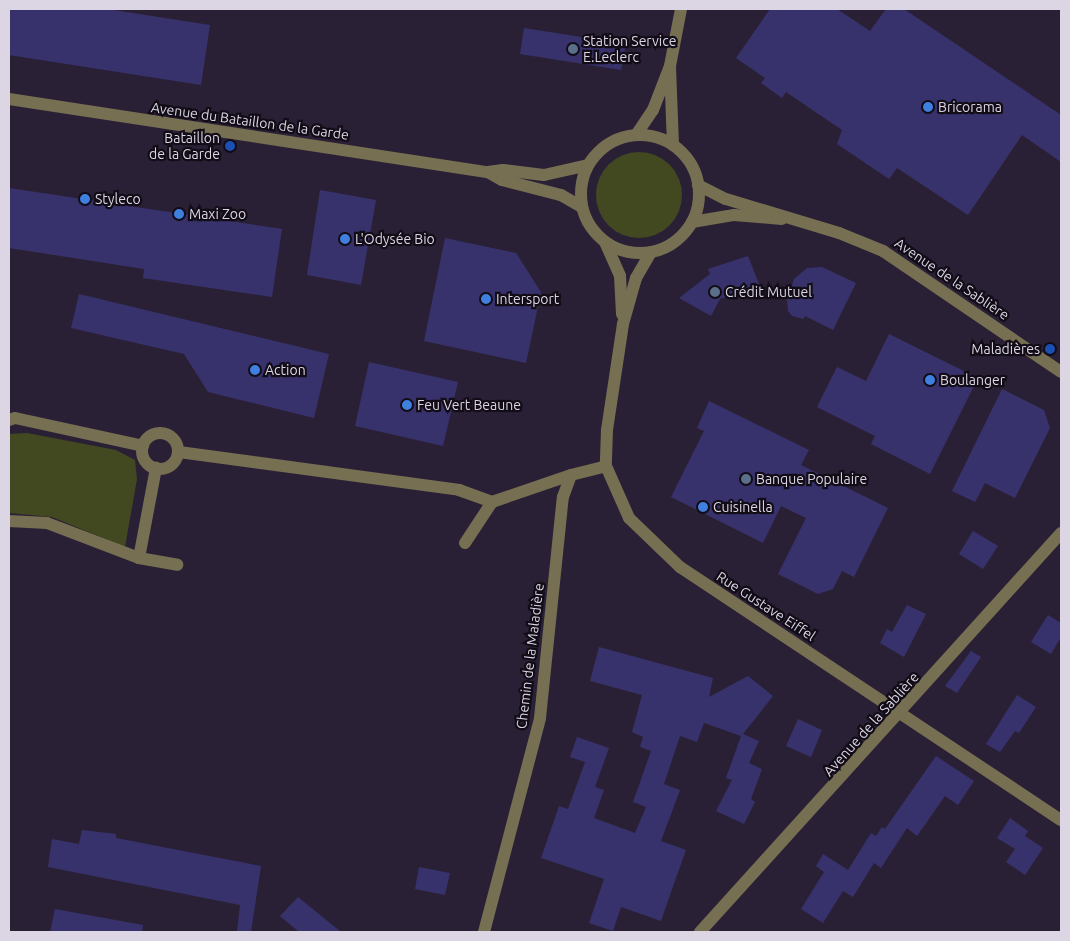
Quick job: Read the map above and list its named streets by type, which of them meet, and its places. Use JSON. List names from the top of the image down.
{
  "streets": {
    "street": [
      "Avenue du Bataillon de la Garde",
      "Avenue de la Sablière",
      "Rue Gustave Eiffel",
      "Chemin de la Maladière"
    ]
  },
  "crossings": [
    ["Avenue du Bataillon de la Garde", "Avenue de la Sablière"],
    ["Avenue du Bataillon de la Garde", "Rue Gustave Eiffel"],
    ["Avenue de la Sablière", "Rue Gustave Eiffel"]
  ],
  "places": [
    "Station Service E.Leclerc",
    "Bricorama",
    "Bataillon de la Garde",
    "Styleco",
    "Maxi Zoo",
    "L'Odysée Bio",
    "Crédit Mutuel",
    "Intersport",
    "Maladières",
    "Action",
    "Boulanger",
    "Feu Vert Beaune",
    "Banque Populaire",
    "Cuisinella"
  ]
}
